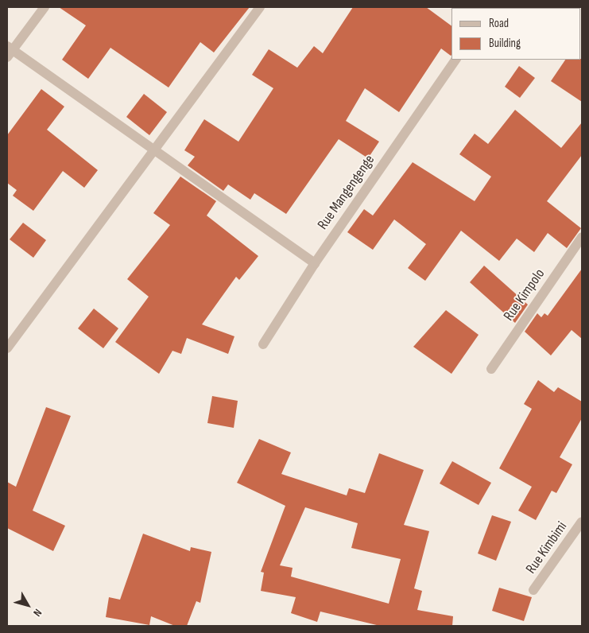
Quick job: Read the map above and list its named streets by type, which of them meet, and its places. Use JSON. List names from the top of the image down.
{
  "streets": {
    "street": ["Rue Mangengenge", "Rue Kimpolo", "Rue Kimbimi"]
  },
  "legend": ["Road", "Building"],
  "north": "bottom right"
}
